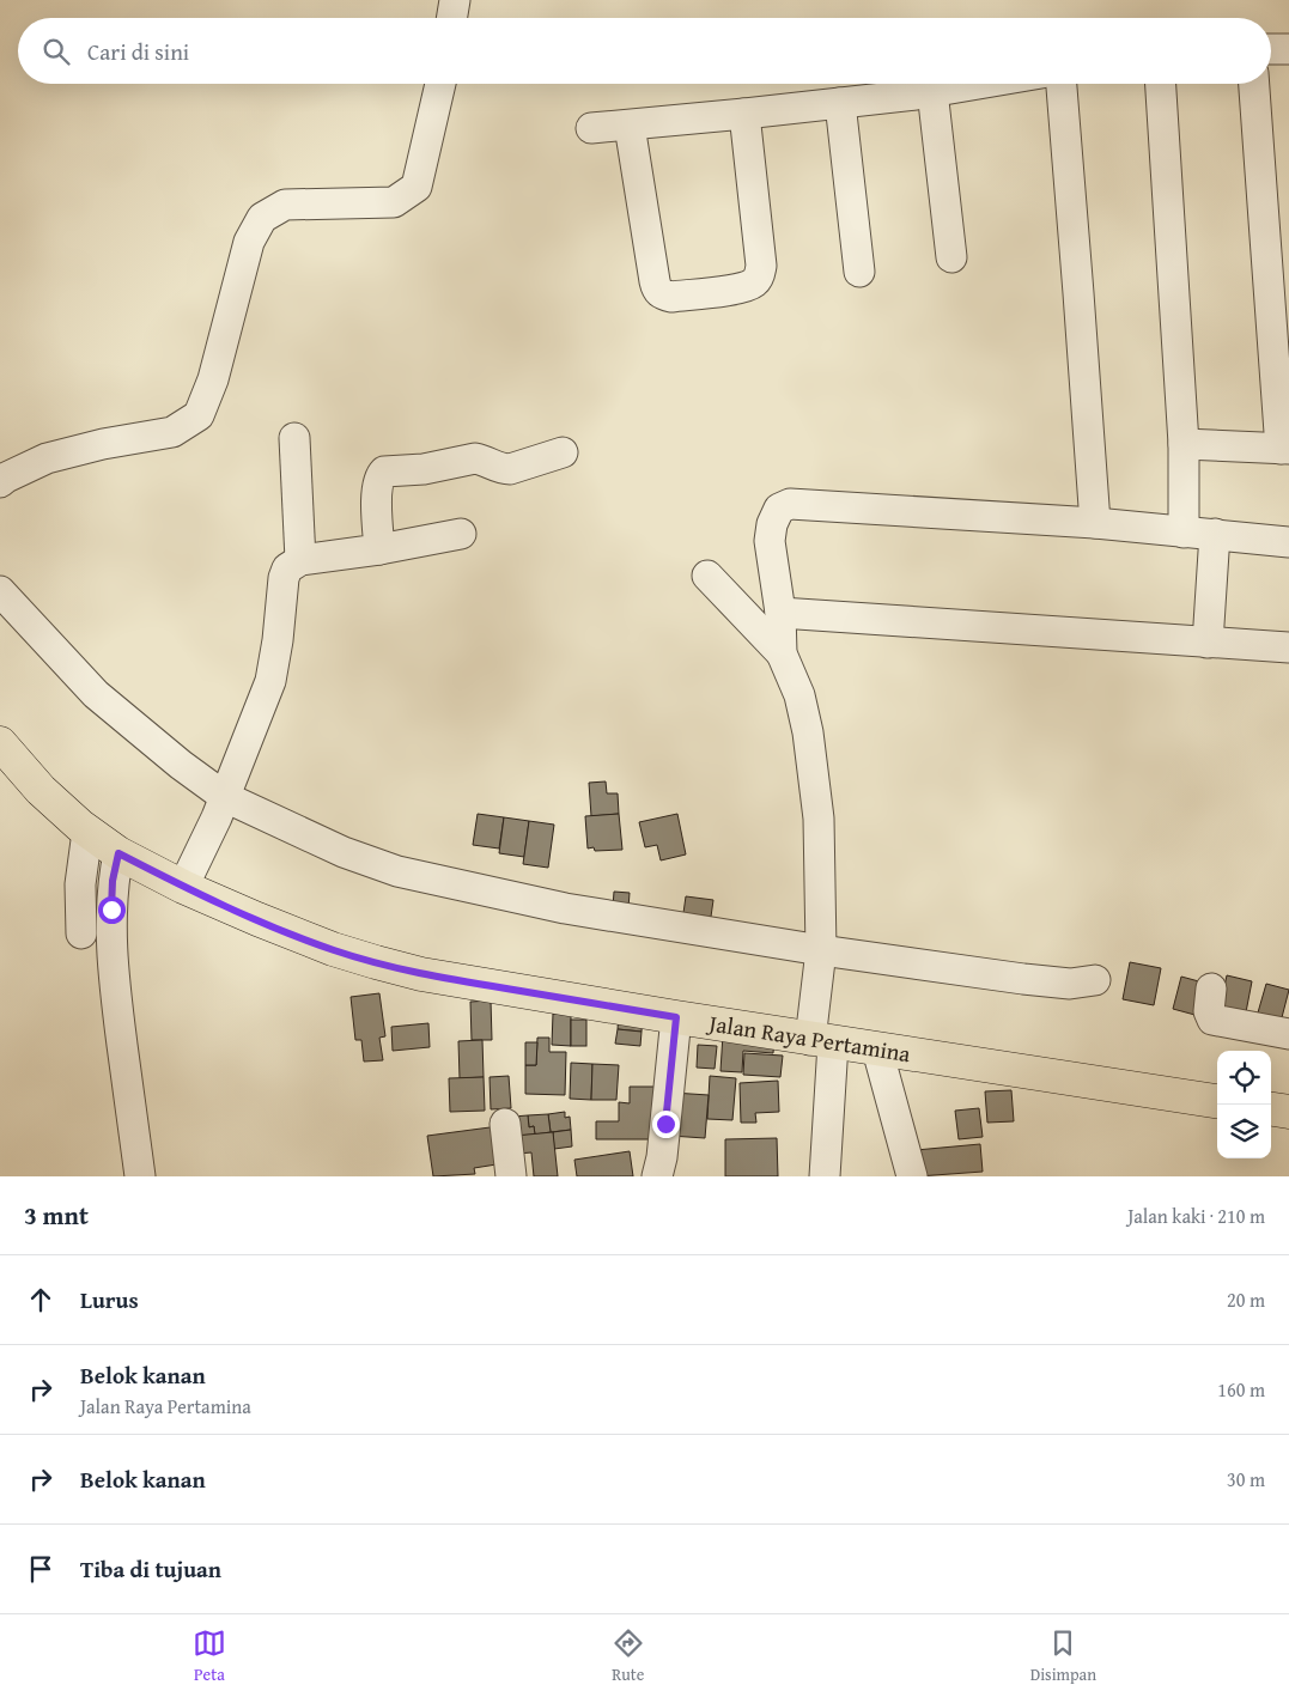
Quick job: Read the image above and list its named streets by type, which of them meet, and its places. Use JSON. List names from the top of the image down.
{
  "streets": {
    "main road": ["Jalan Raya Pertamina"]
  },
  "page": {
    "search": "Cari di sini",
    "heading": ["3 mnt", "Jalan kaki · 210 m"],
    "list": [
      ["Lurus", "20 m"],
      ["Belok kanan", "Jalan Raya Pertamina", "160 m"],
      ["Belok kanan", "30 m"],
      "Tiba di tujuan"
    ],
    "nav": ["Peta", "Rute", "Disimpan"]
  }
}
